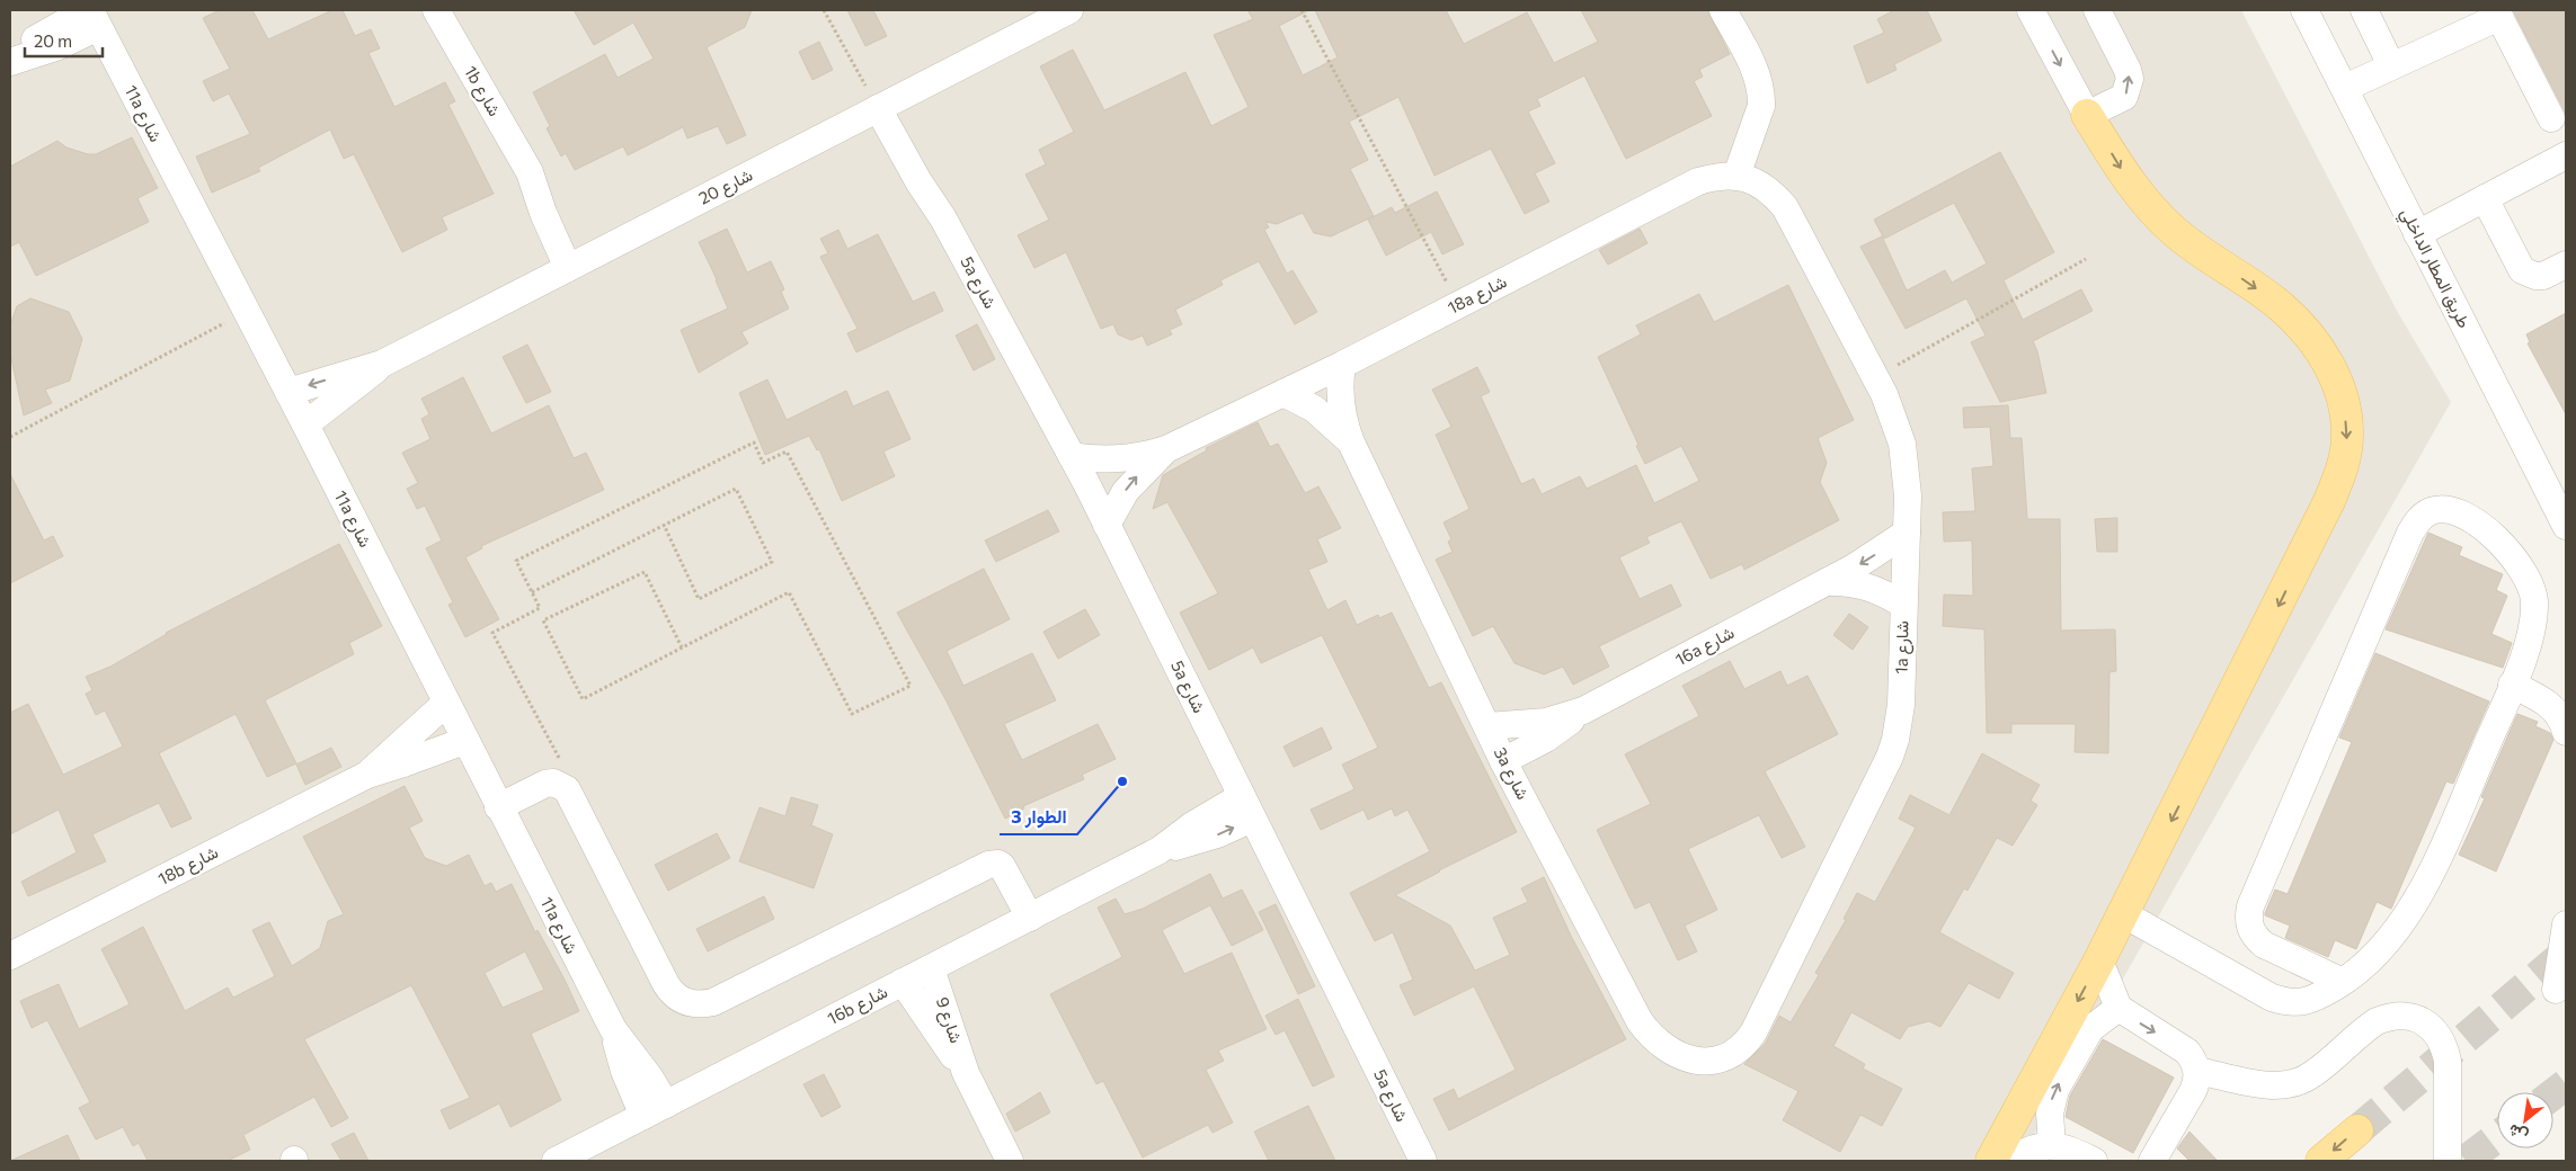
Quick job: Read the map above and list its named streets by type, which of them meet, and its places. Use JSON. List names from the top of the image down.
{
  "streets": {
    "street": [
      "1b شارع",
      "11a شارع",
      "شارع 20",
      "طريق المطار الداخلي",
      "5a شارع",
      "18a شارع",
      "16a شارع",
      "1a شارع",
      "3a شارع",
      "18b شارع",
      "16b شارع",
      "شارع 9"
    ]
  },
  "crossings": [
    ["1b شارع", "شارع 20"],
    ["11a شارع", "شارع 20"],
    ["11a شارع", "18b شارع"],
    ["11a شارع", "16b شارع"],
    ["شارع 20", "5a شارع"],
    ["5a شارع", "18a شارع"],
    ["5a شارع", "16b شارع"],
    ["18a شارع", "1a شارع"],
    ["18a شارع", "3a شارع"],
    ["16a شارع", "1a شارع"],
    ["16a شارع", "3a شارع"],
    ["1a شارع", "3a شارع"],
    ["16b شارع", "شارع 9"]
  ],
  "places": ["الطوار 3"],
  "scale_bar": "20 m",
  "north": "bottom left"
}
